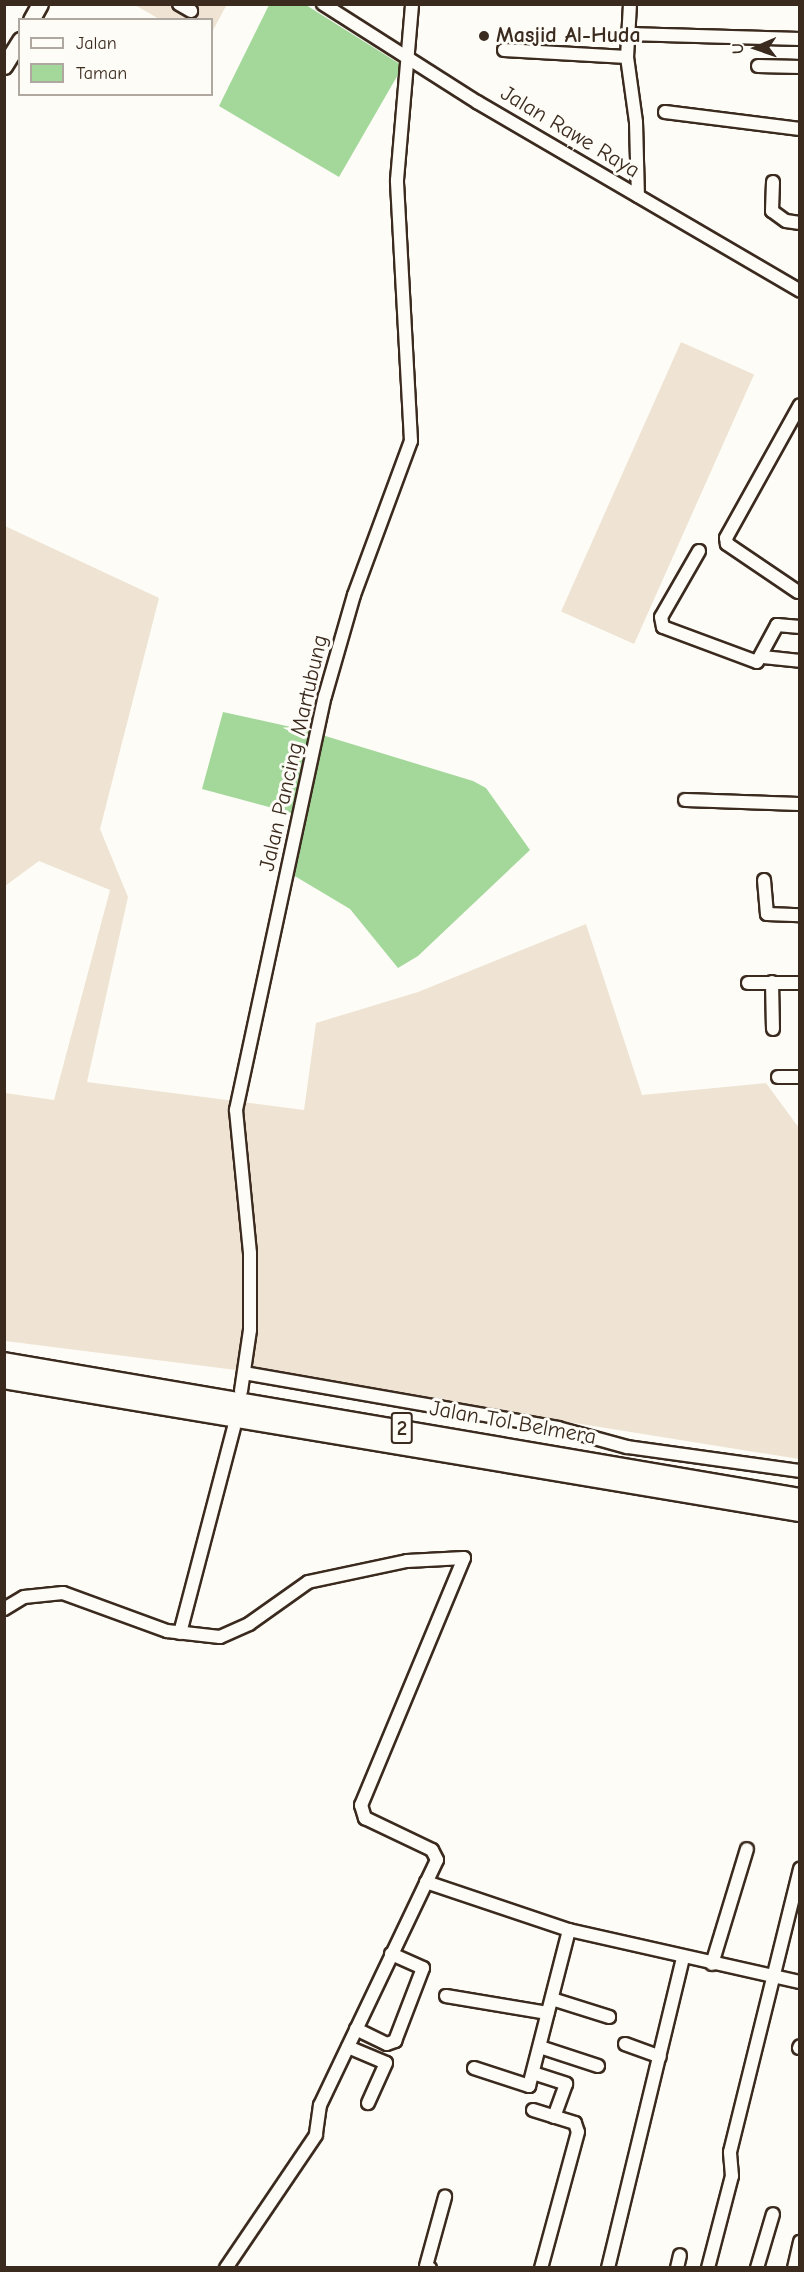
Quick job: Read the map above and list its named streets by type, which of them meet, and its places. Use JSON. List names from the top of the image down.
{
  "streets": {
    "highway": ["Jalan Tol Belmera", "2"],
    "street": ["Jalan Rawe Raya", "Jalan Pancing Martubung"]
  },
  "crossings": [
    ["Jalan Rawe Raya", "Jalan Pancing Martubung"]
  ],
  "places": ["Masjid Al-Huda"],
  "legend": ["Jalan", "Taman"],
  "north": "left"
}
